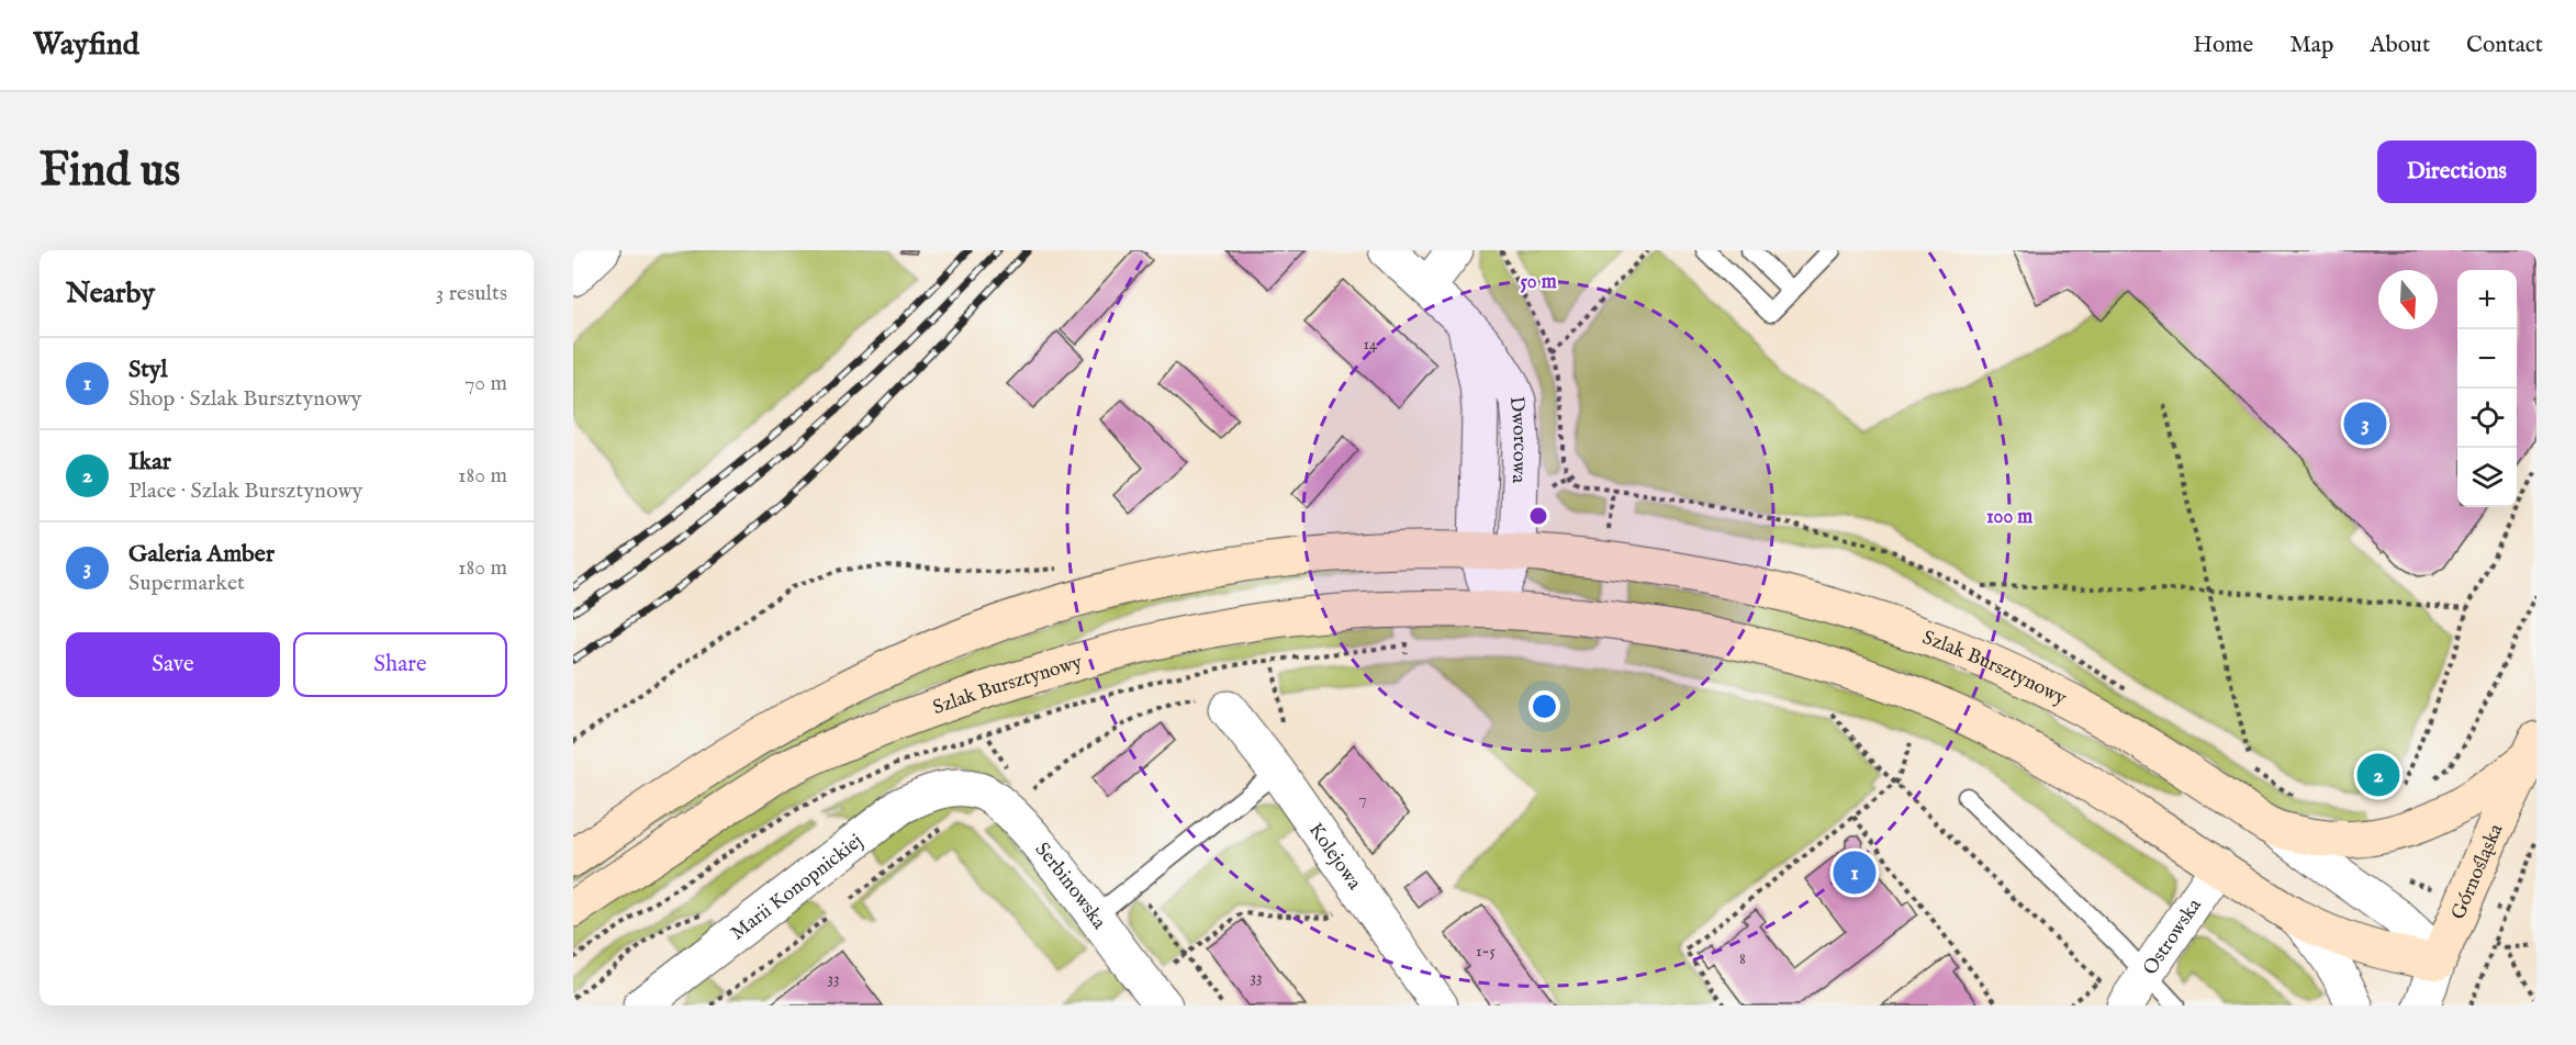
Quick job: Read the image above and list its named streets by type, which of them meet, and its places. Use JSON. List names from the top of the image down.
{
  "streets": {
    "main road": ["Szlak Bursztynowy", "Górnośląska"],
    "street": [
      "Dworcowa",
      "Kolejowa",
      "Marii Konopnickiej",
      "Serbinowska",
      "Ostrowska"
    ]
  },
  "crossings": [
    ["Dworcowa", "Szlak Bursztynowy"],
    ["Szlak Bursztynowy", "Górnośląska"],
    ["Szlak Bursztynowy", "Ostrowska"],
    ["Marii Konopnickiej", "Serbinowska"]
  ],
  "house_numbers": [
    "14",
    "7",
    "1-5",
    "8",
    "33",
    "33"
  ],
  "north": "bottom",
  "page": {
    "header": "Wayfind",
    "nav": [
      "Home",
      "Map",
      "About",
      "Contact"
    ],
    "buttons": [
      "Directions",
      ["Save", "Share"]
    ],
    "title": "Find us",
    "heading": ["Nearby", "3 results"],
    "map_buttons": ["+", "−"],
    "list": [
      {
        "mark": "1",
        "name": "Styl",
        "note": "Shop · Szlak Bursztynowy",
        "value": "70 m"
      },
      {
        "mark": "2",
        "name": "Ikar",
        "note": "Place · Szlak Bursztynowy",
        "value": "180 m"
      },
      {
        "mark": "3",
        "name": "Galeria Amber",
        "note": "Supermarket",
        "value": "180 m"
      }
    ],
    "pins": ["3", "2", "1"]
  },
  "rings": ["50 m", "100 m"]
}
